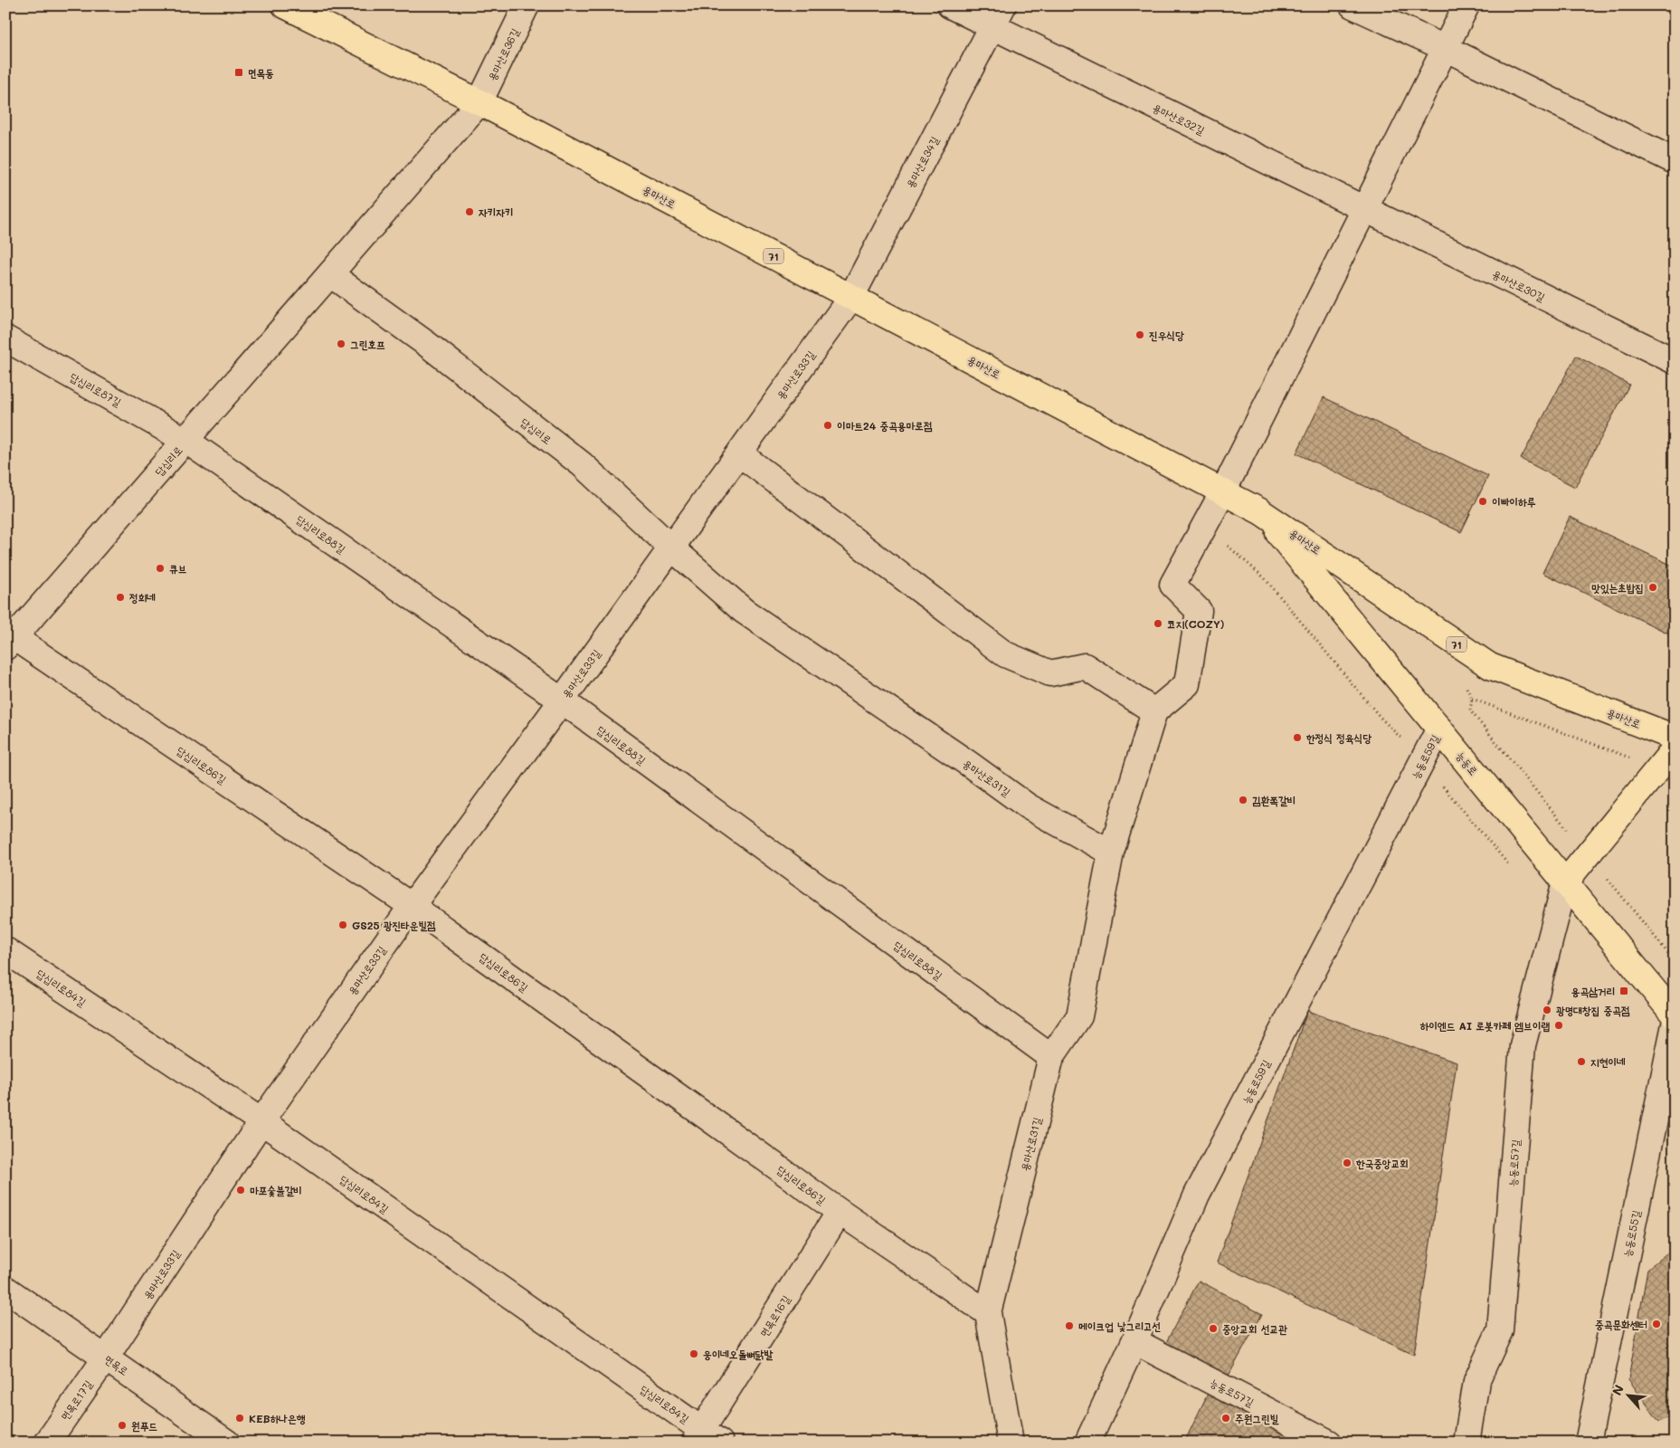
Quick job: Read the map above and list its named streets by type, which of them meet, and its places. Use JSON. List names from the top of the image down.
{
  "streets": {
    "main road": ["용마산로", "71", "능동로"],
    "street": [
      "용마산로36길",
      "용마산로32길",
      "용마산로34길",
      "용마산로30길",
      "용마산로33길",
      "답십리로87길",
      "답십리로",
      "답십리로88길",
      "능동로59길",
      "답십리로86길",
      "용마산로31길",
      "답십리로84길",
      "능동로57길",
      "능동로55길",
      "면목로16길",
      "면목로",
      "면목로17길"
    ]
  },
  "crossings": [
    ["용마산로36길", "용마산로"],
    ["용마산로36길", "답십리로"],
    ["용마산로32길", "용마산로34길"],
    ["용마산로32길", "용마산로30길"],
    ["용마산로34길", "용마산로"],
    ["용마산로34길", "용마산로33길"],
    ["용마산로", "용마산로33길"],
    ["용마산로", "답십리로"],
    ["용마산로", "능동로"],
    ["용마산로33길", "답십리로"],
    ["용마산로33길", "답십리로88길"],
    ["용마산로33길", "답십리로86길"],
    ["용마산로33길", "용마산로31길"],
    ["용마산로33길", "답십리로84길"],
    ["용마산로33길", "면목로"],
    ["용마산로33길", "면목로17길"],
    ["답십리로87길", "답십리로"],
    ["답십리로87길", "답십리로88길"],
    ["답십리로", "답십리로88길"],
    ["답십리로", "답십리로86길"],
    ["답십리로", "용마산로31길"],
    ["답십리로88길", "용마산로31길"],
    ["능동로59길", "능동로"],
    ["능동로59길", "능동로57길"],
    ["능동로", "능동로57길"],
    ["답십리로86길", "용마산로31길"],
    ["답십리로86길", "면목로16길"],
    ["답십리로84길", "면목로16길"],
    ["면목로", "면목로17길"]
  ],
  "places": {
    "transit": ["면목동", "용곡삼거리"],
    "other": [
      "자키자키",
      "진우식당",
      "그린호프",
      "이마트24 중곡용마로점",
      "이빠이하루",
      "큐브",
      "맛있는초밥집",
      "정희네",
      "코지(COZY)",
      "한정식 정육식당",
      "김환쪽갈비",
      "GS25 광진타운빌점",
      "광명대창집 중곡점",
      "하이엔드 AI 로봇카페 엠브이랩",
      "지현이네",
      "한국중앙교회",
      "마포숯불갈비",
      "중곡문화센터",
      "메이크업 낯그리고선",
      "중앙교회 선교관",
      "웅이네오돌뼈닭발",
      "KEB하나은행",
      "주원그린빌",
      "원푸드"
    ]
  },
  "north": "top left"
}
